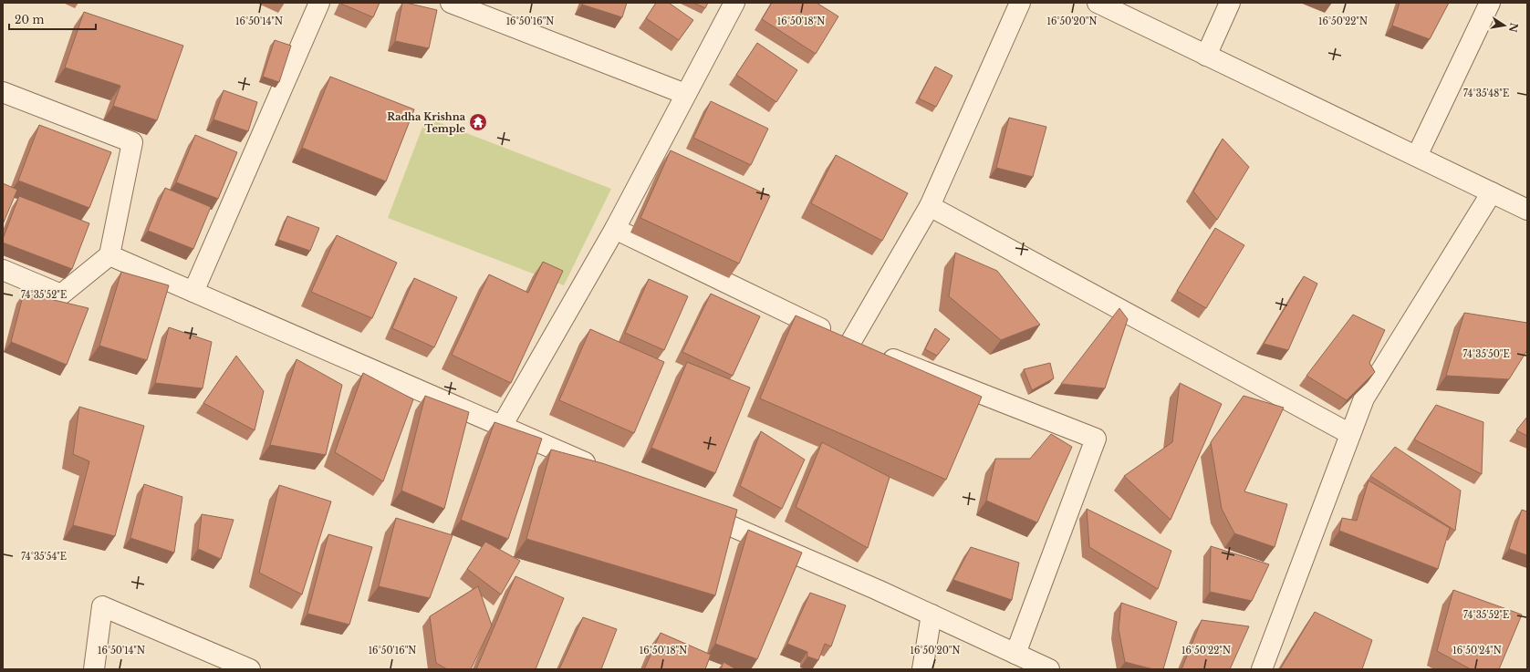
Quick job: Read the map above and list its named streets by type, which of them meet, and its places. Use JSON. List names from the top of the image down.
{
  "places": {
    "temple": ["Radha Krishna Temple"]
  },
  "scale_bar": "20 m",
  "north": "right",
  "coordinates": [
    "16°50'14\"N",
    "16°50'16\"N",
    "16°50'18\"N",
    "16°50'20\"N",
    "16°50'22\"N",
    "74°35'48\"E",
    "74°35'52\"E",
    "74°35'50\"E",
    "74°35'54\"E",
    "16°50'24\"N"
  ]
}
